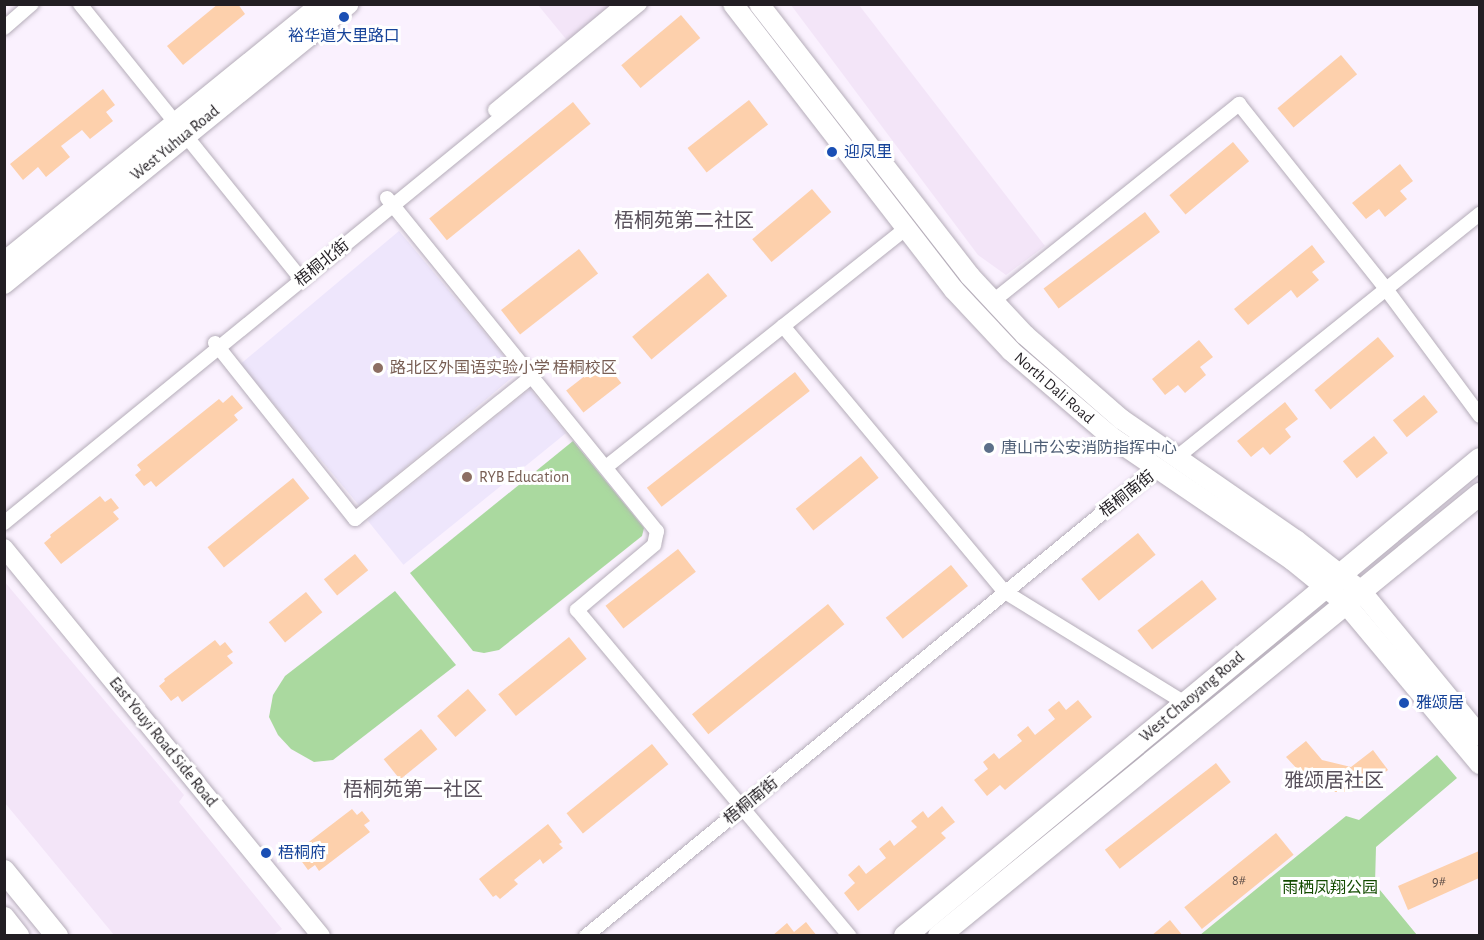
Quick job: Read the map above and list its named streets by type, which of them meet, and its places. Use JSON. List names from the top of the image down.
{
  "streets": {
    "main road": ["West Yuhua Road", "North Dali Road", "West Chaoyang Road"],
    "street": ["梧桐北街", "梧桐南街", "East Youyi Road Side Road"]
  },
  "crossings": [
    ["North Dali Road", "梧桐南街"],
    ["North Dali Road", "West Chaoyang Road"]
  ],
  "districts": ["梧桐苑第二社区", "雅颂居社区", "梧桐苑第一社区"],
  "parks": ["雨栖凤翔公园"],
  "places": [
    "裕华道大里路口",
    "迎凤里",
    "路北区外国语实验小学 梧桐校区",
    "唐山市公安消防指挥中心",
    "RYB Education",
    "雅颂居",
    "梧桐府"
  ],
  "house_numbers": ["8#", "9#"]
}
